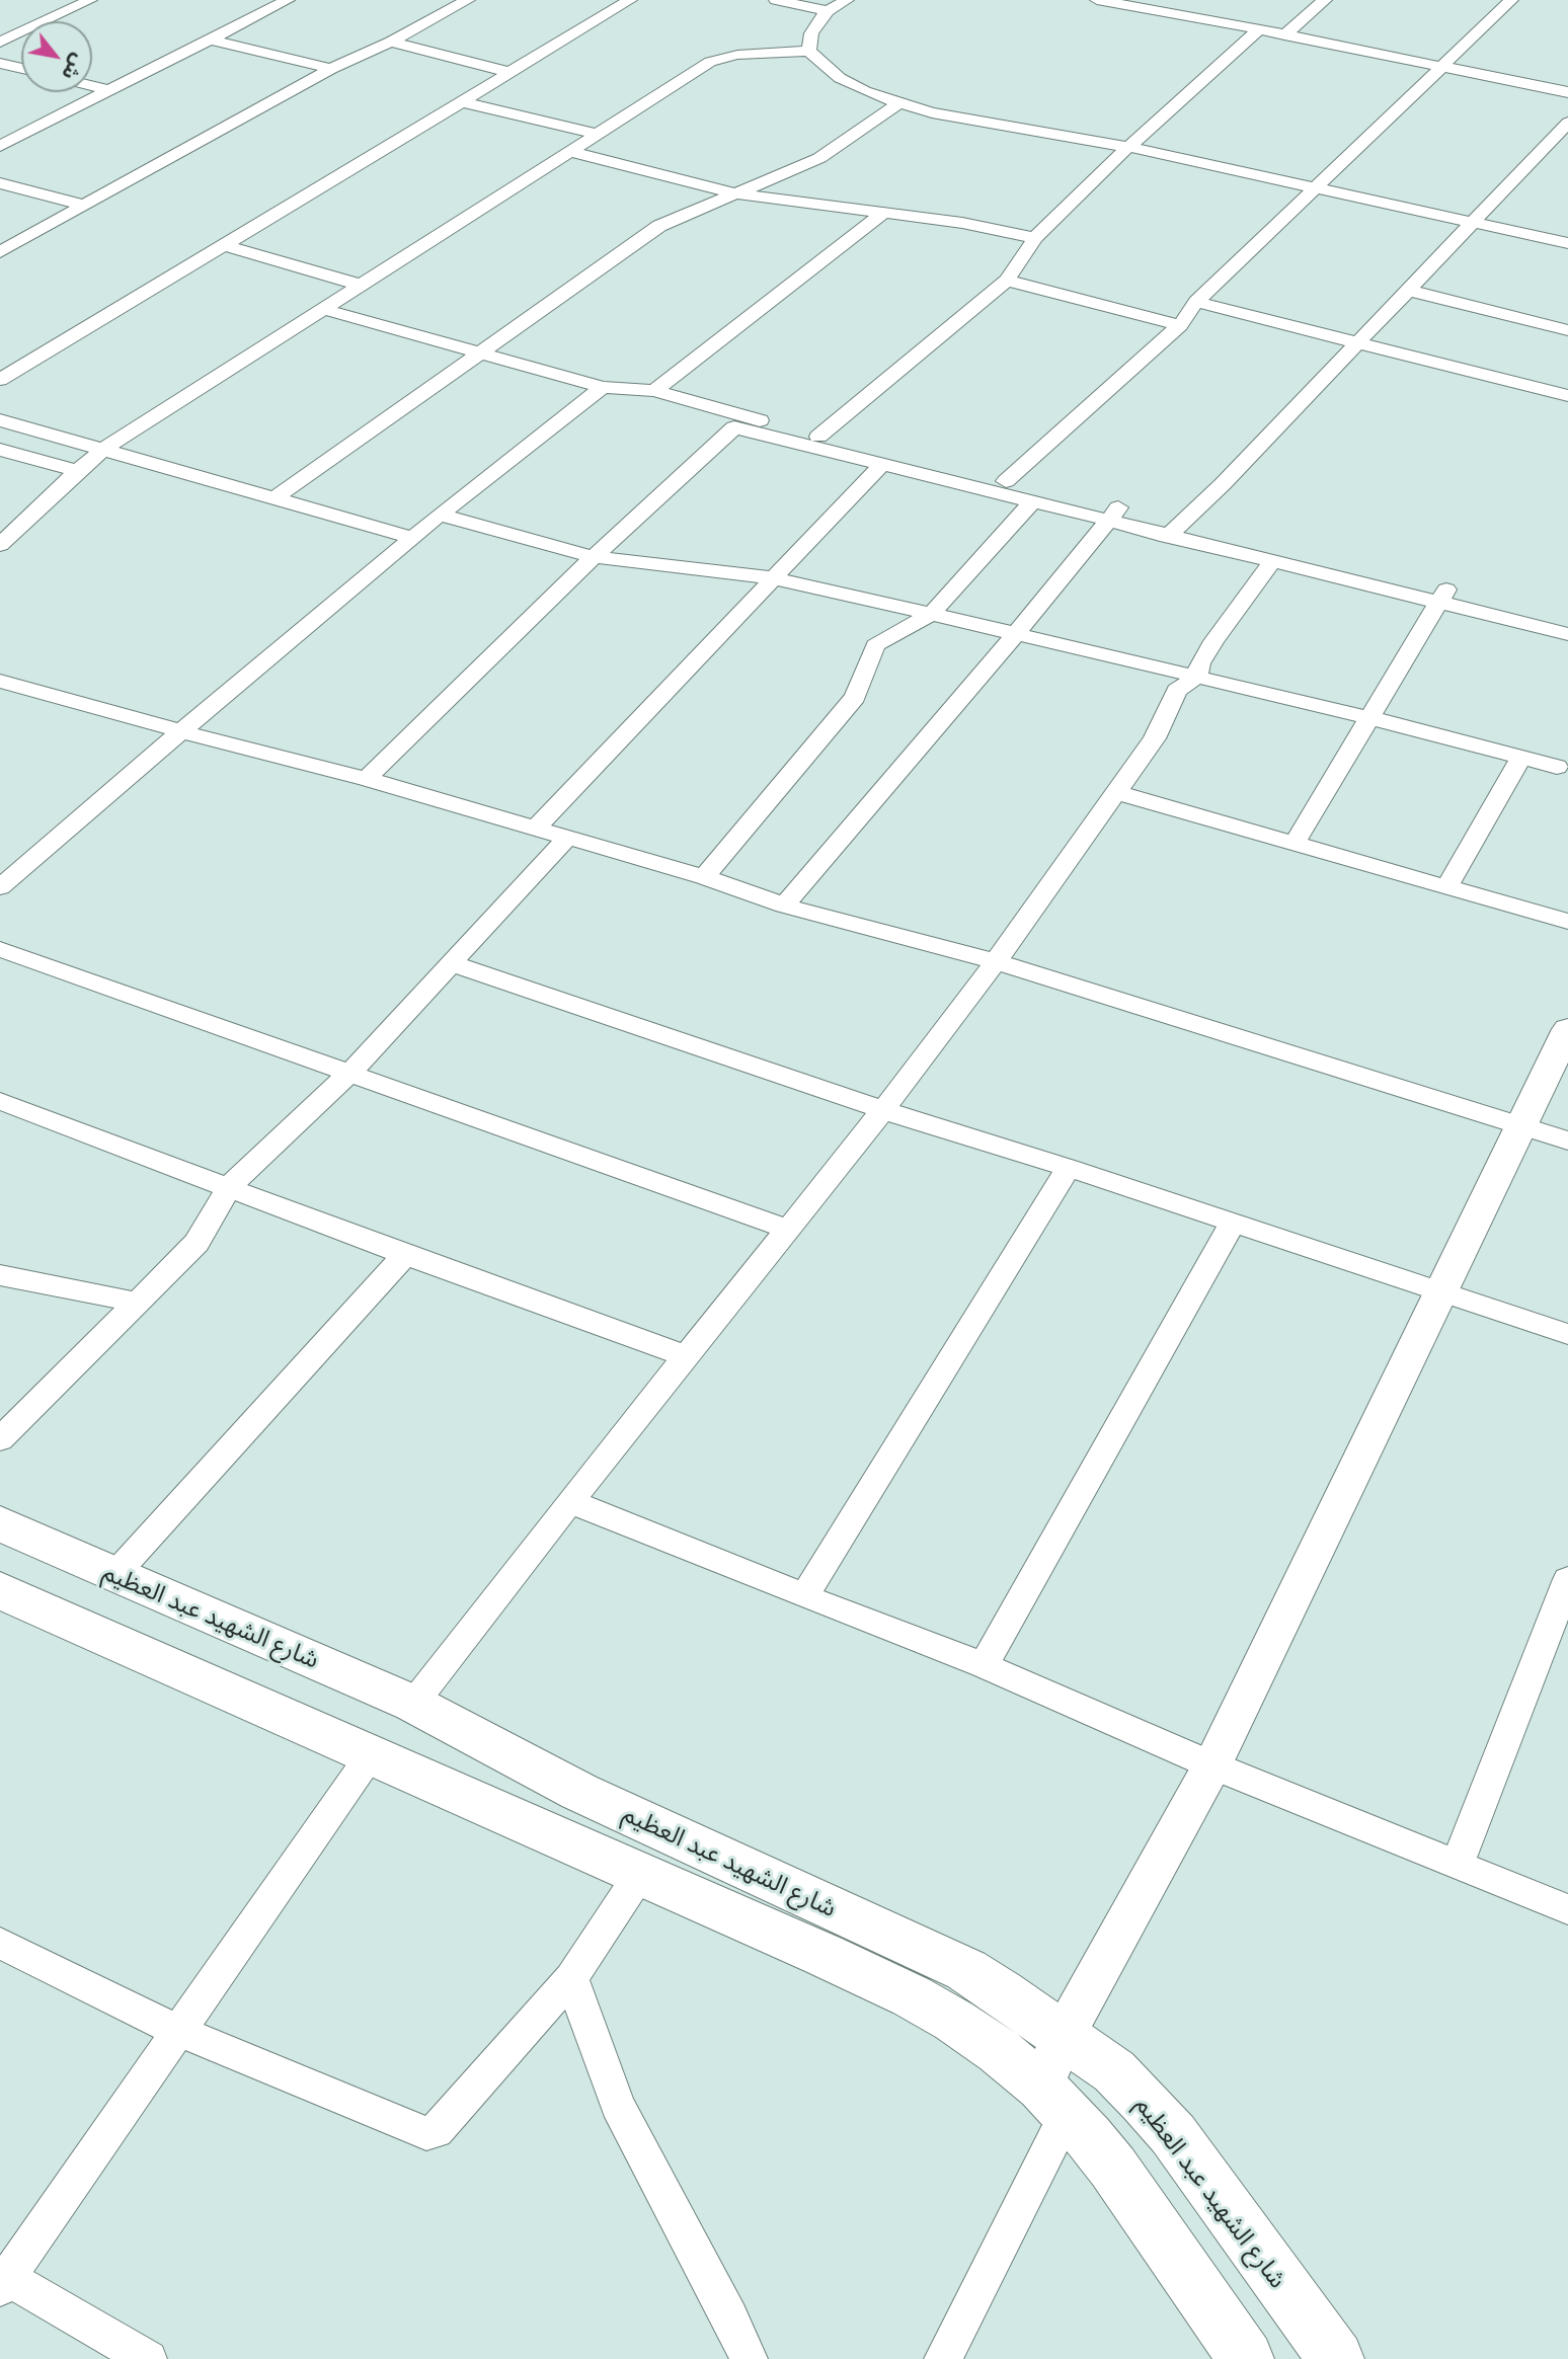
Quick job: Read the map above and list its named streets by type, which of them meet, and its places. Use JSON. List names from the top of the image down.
{
  "streets": {
    "main road": ["شارع الشهيد عبد العظيم"]
  },
  "north": "bottom right"
}
